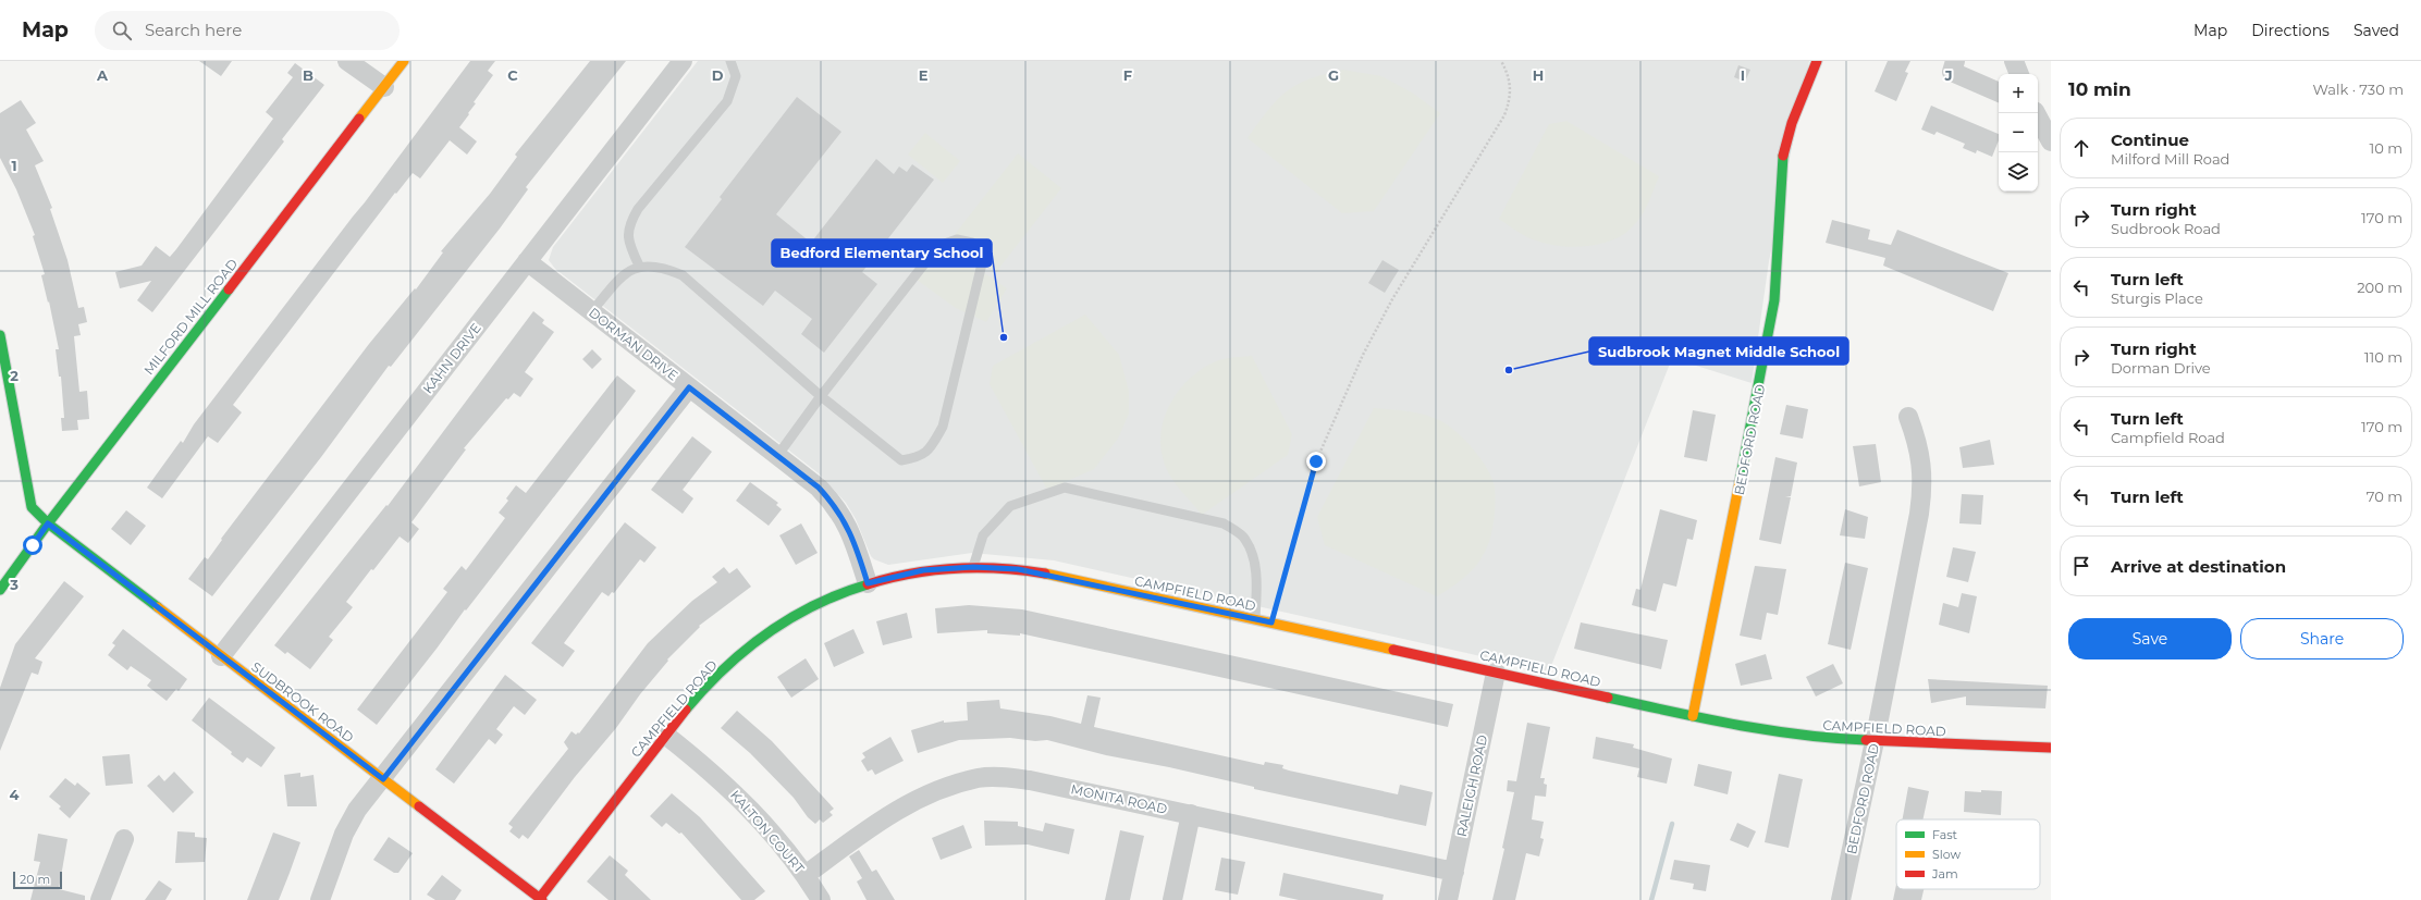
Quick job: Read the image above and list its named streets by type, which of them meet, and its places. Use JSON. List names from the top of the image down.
{
  "streets": {
    "street": [
      "MILFORD MILL ROAD",
      "DORMAN DRIVE",
      "KAHN DRIVE",
      "BEDFORD ROAD",
      "CAMPFIELD ROAD",
      "SUDBROOK ROAD",
      "RALEIGH ROAD",
      "MONITA ROAD",
      "KALTON COURT"
    ]
  },
  "crossings": [
    ["MILFORD MILL ROAD", "SUDBROOK ROAD"],
    ["DORMAN DRIVE", "KAHN DRIVE"],
    ["DORMAN DRIVE", "CAMPFIELD ROAD"],
    ["KAHN DRIVE", "SUDBROOK ROAD"],
    ["BEDFORD ROAD", "CAMPFIELD ROAD"],
    ["CAMPFIELD ROAD", "SUDBROOK ROAD"],
    ["CAMPFIELD ROAD", "RALEIGH ROAD"],
    ["CAMPFIELD ROAD", "KALTON COURT"],
    ["RALEIGH ROAD", "MONITA ROAD"],
    ["MONITA ROAD", "KALTON COURT"]
  ],
  "places": ["Bedford Elementary School", "Sudbrook Magnet Middle School"],
  "legend": ["Fast", "Slow", "Jam"],
  "scale_bar": "20 m",
  "page": {
    "header": "Map",
    "search": "Search here",
    "nav": ["Map", "Directions", "Saved"],
    "heading": ["10 min", "Walk · 730 m"],
    "map_buttons": ["+", "−"],
    "list": [
      ["Continue", "Milford Mill Road", "10 m"],
      ["Turn right", "Sudbrook Road", "170 m"],
      ["Turn left", "Sturgis Place", "200 m"],
      ["Turn right", "Dorman Drive", "110 m"],
      ["Turn left", "Campfield Road", "170 m"],
      ["Turn left", "70 m"],
      "Arrive at destination"
    ],
    "buttons": ["Save", "Share"],
    "scale": "20 m"
  },
  "grid": {
    "columns": [
      "A",
      "B",
      "C",
      "D",
      "E",
      "F",
      "G",
      "H",
      "I",
      "J"
    ],
    "rows": [
      "1",
      "2",
      "3",
      "4"
    ]
  }
}
